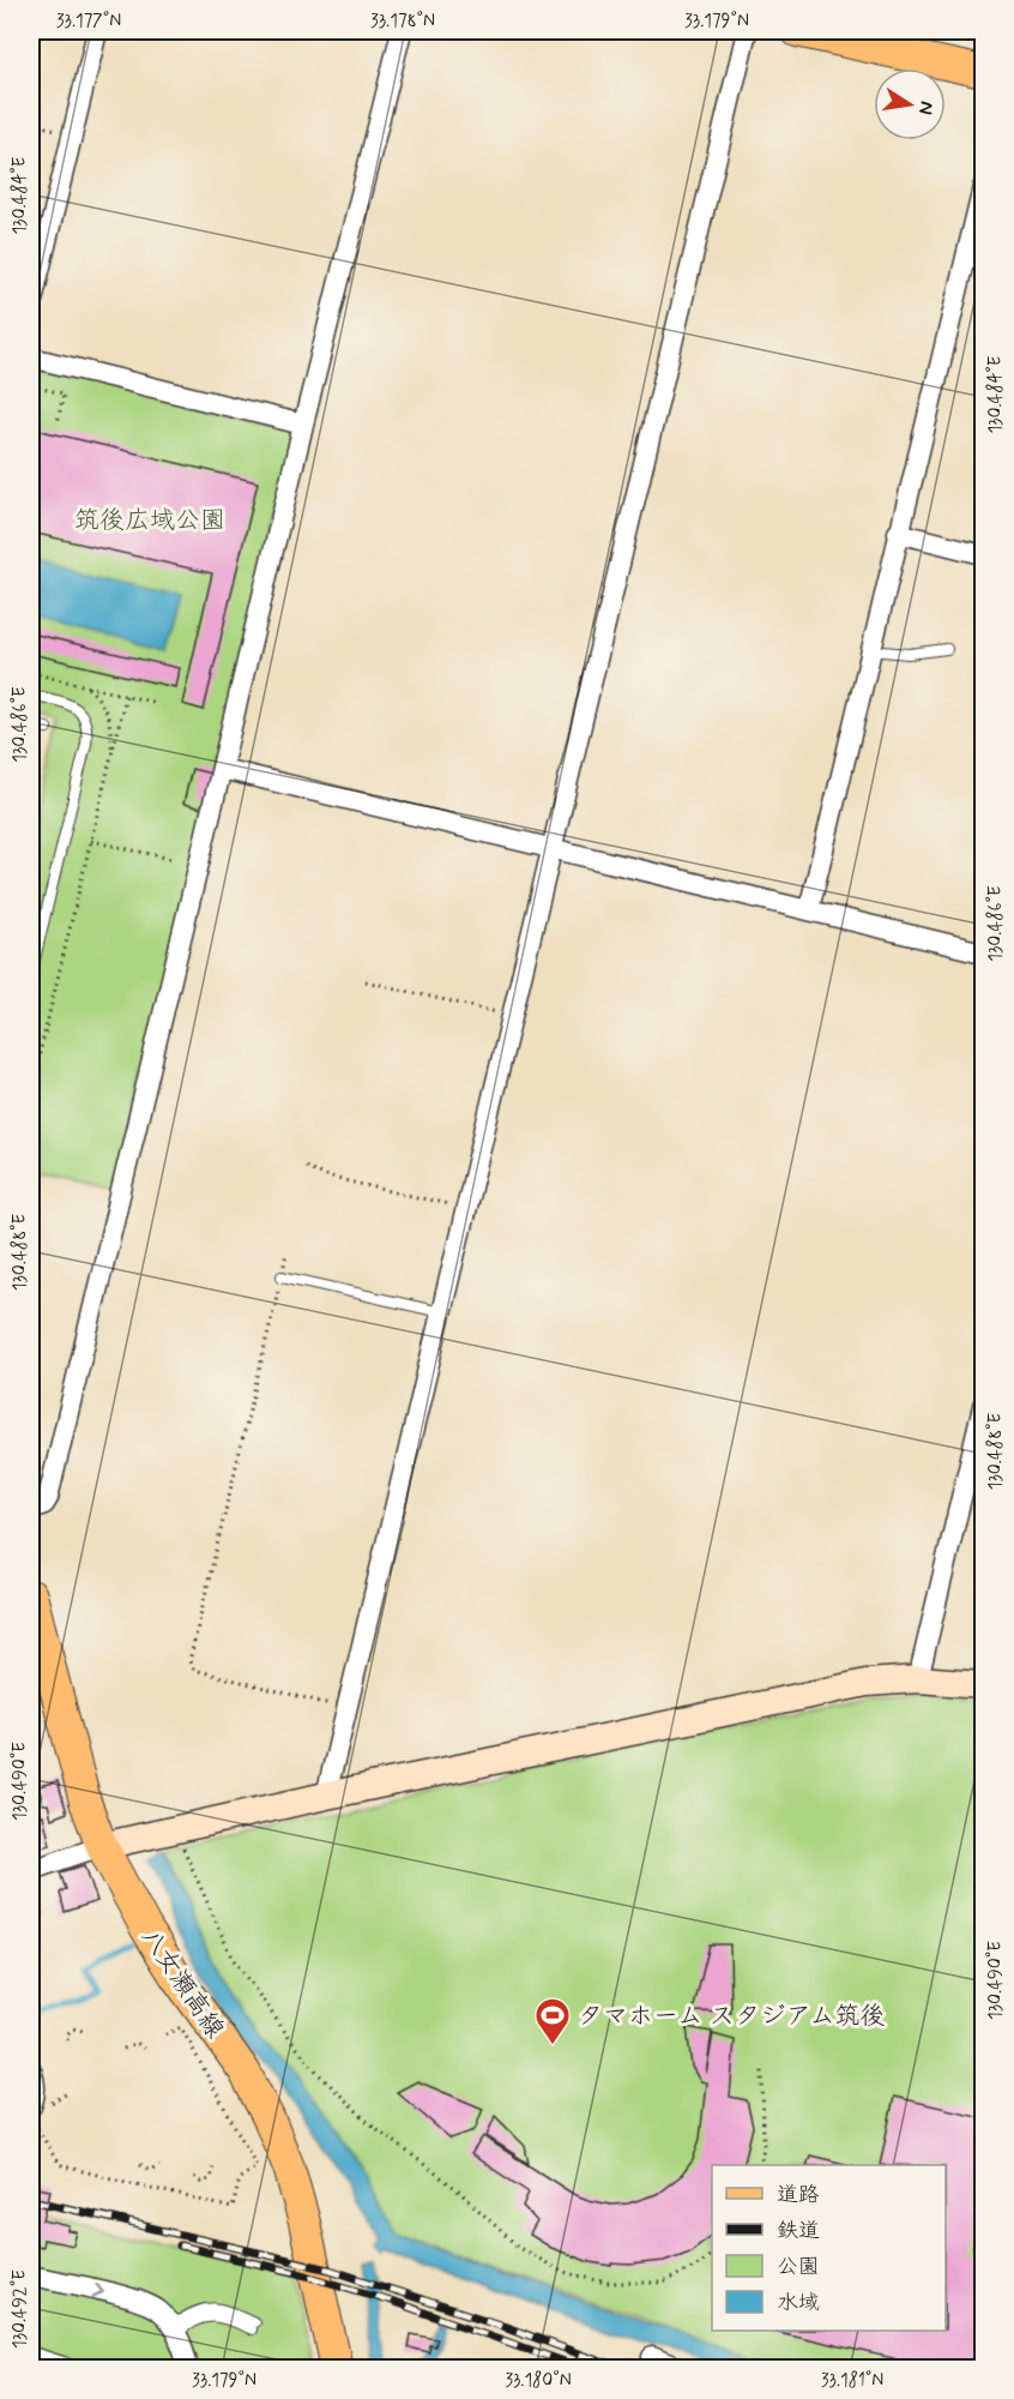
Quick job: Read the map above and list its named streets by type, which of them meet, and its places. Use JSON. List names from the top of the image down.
{
  "streets": {
    "main road": ["八女瀬高線"]
  },
  "parks": ["筑後広域公園"],
  "places": {
    "sports": ["タマホーム スタジアム筑後"]
  },
  "legend": [
    "道路",
    "鉄道",
    "公園",
    "水域"
  ],
  "north": "right",
  "coordinates": [
    "33.177°N",
    "33.178°N",
    "33.179°N",
    "130.484°E",
    "130.486°E",
    "130.488°E",
    "130.490°E",
    "130.492°E",
    "33.180°N",
    "33.181°N"
  ]
}
